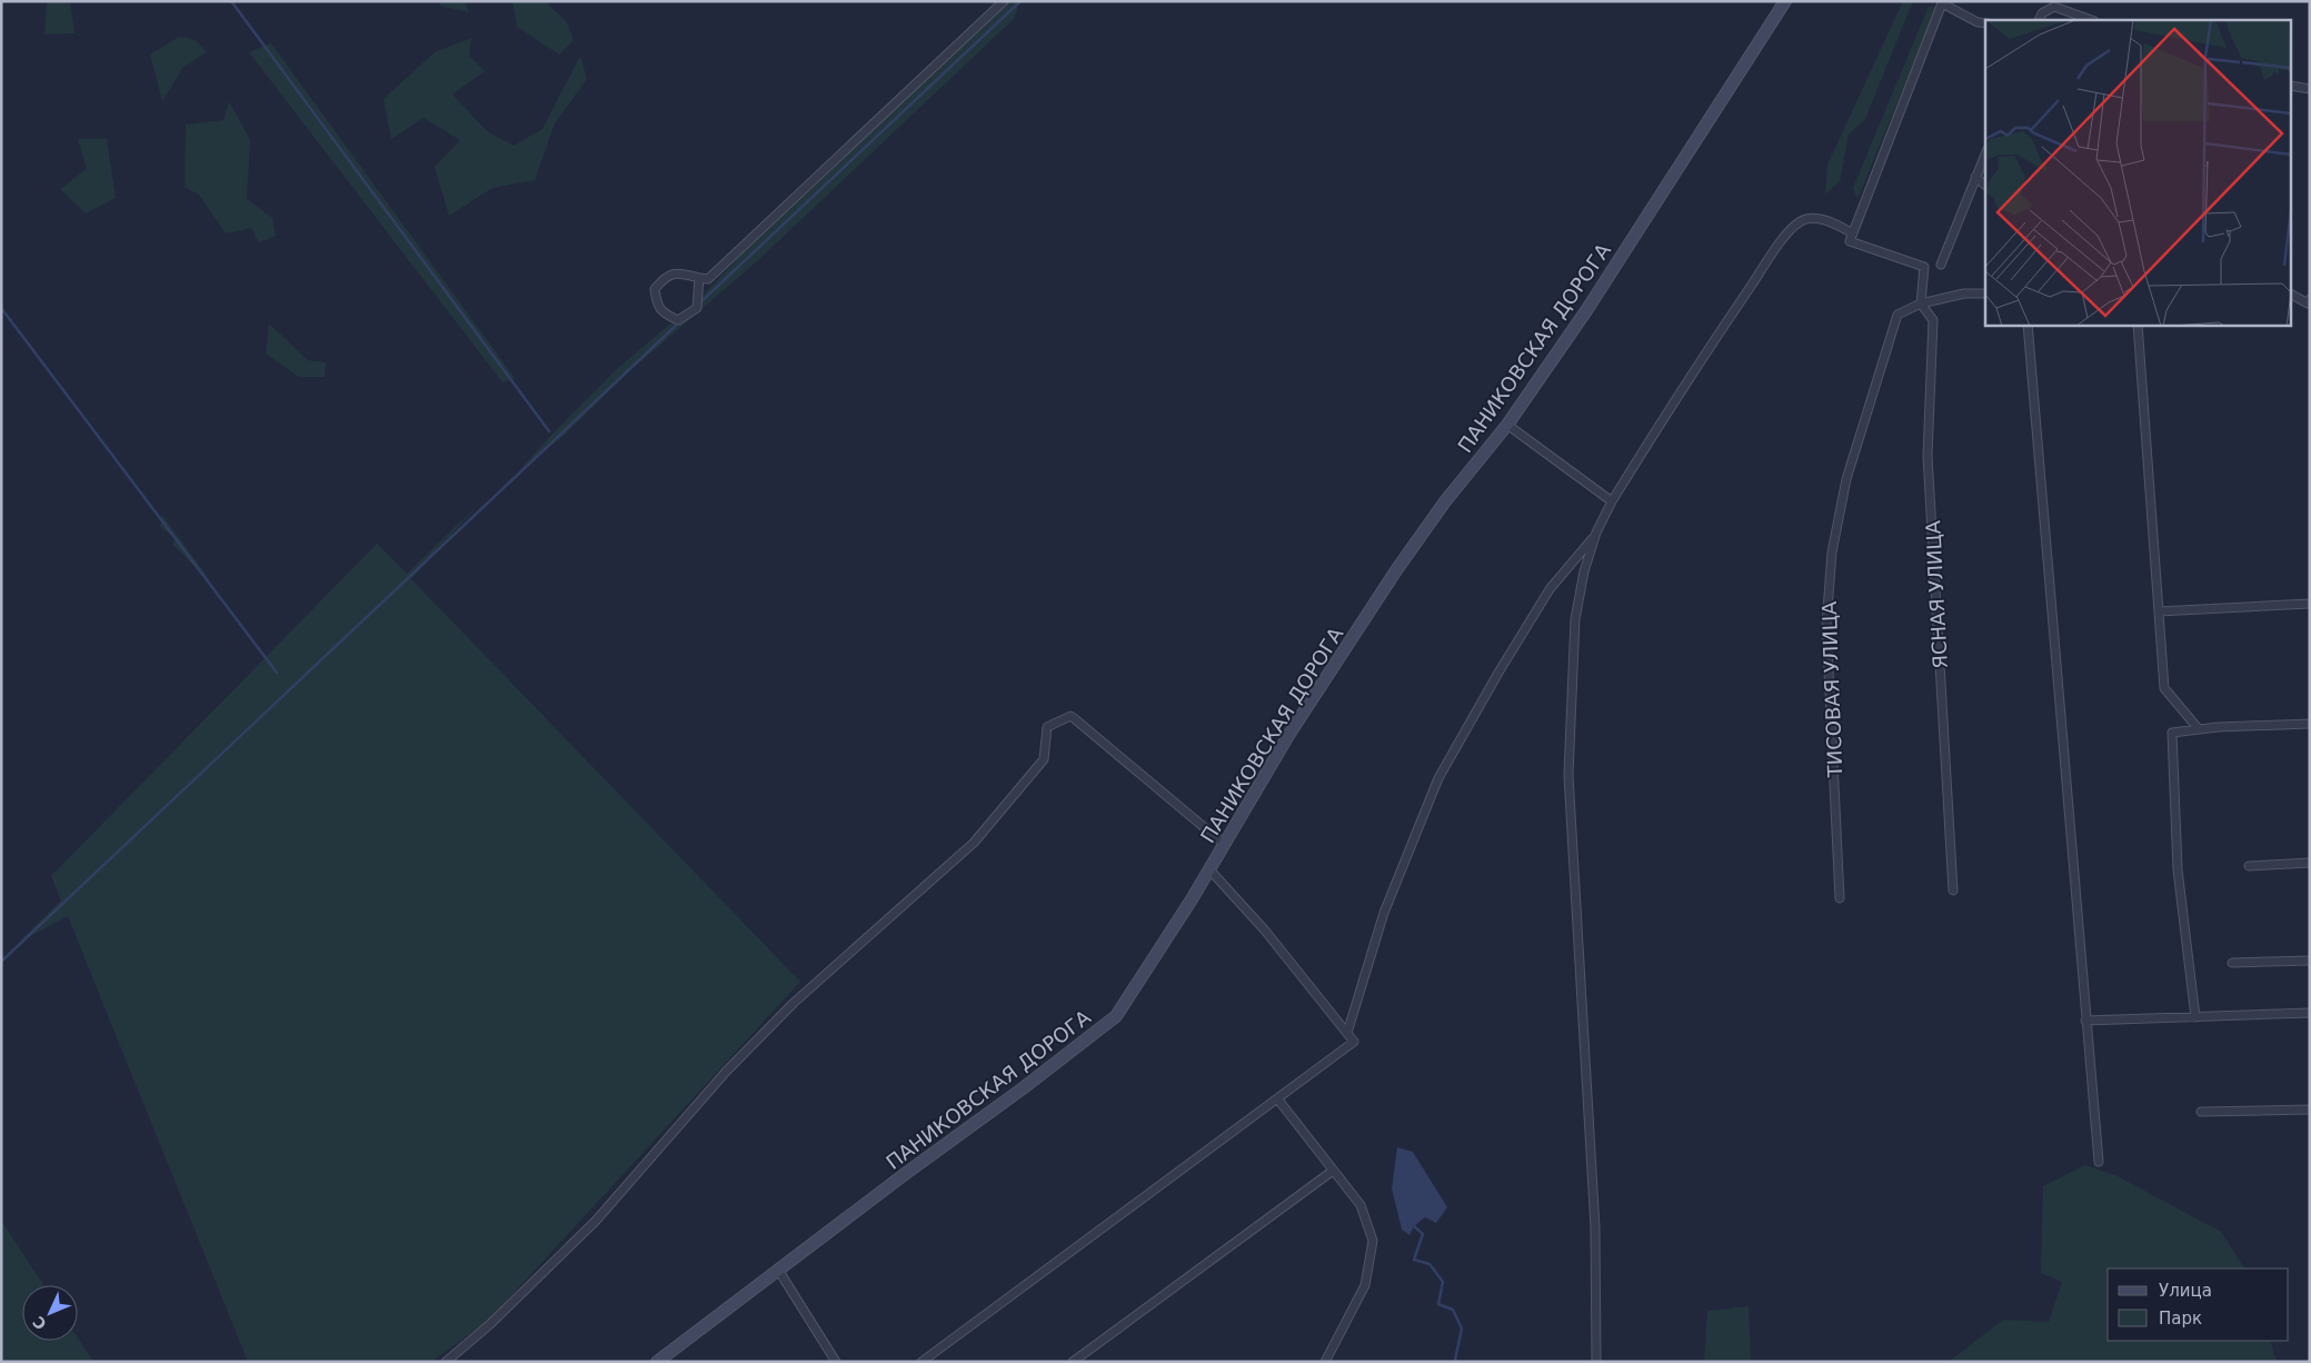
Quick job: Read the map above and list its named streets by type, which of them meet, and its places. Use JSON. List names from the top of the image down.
{
  "streets": {
    "street": ["ПАНИКОВСКАЯ ДОРОГА", "ЯСНАЯ УЛИЦА", "ТИСОВАЯ УЛИЦА"]
  },
  "crossings": [
    ["ЯСНАЯ УЛИЦА", "ТИСОВАЯ УЛИЦА"]
  ],
  "legend": ["Улица", "Парк"],
  "north": "bottom left"
}
